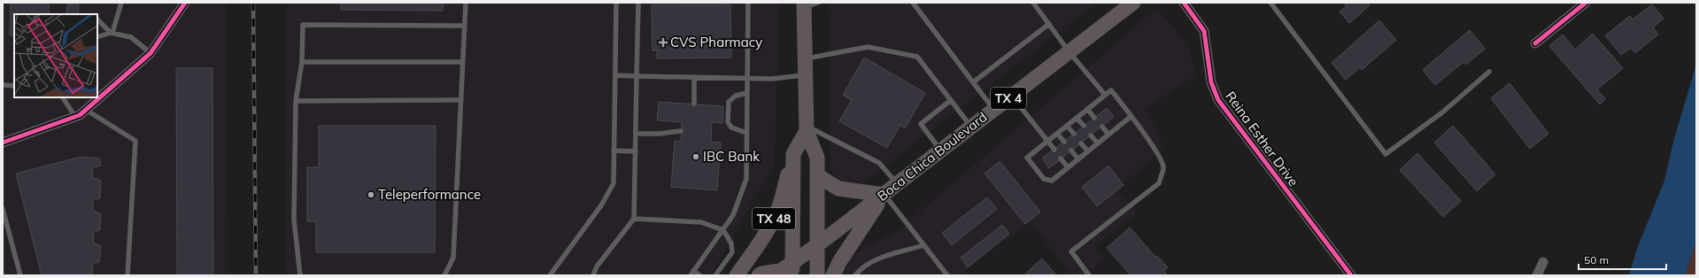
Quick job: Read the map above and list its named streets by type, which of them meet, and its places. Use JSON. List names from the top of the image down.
{
  "streets": {
    "main road": ["TX 4", "Boca Chica Boulevard", "TX 48"],
    "street": ["Reina Esther Drive"]
  },
  "crossings": [
    ["TX 4", "Boca Chica Boulevard"],
    ["Boca Chica Boulevard", "TX 48"]
  ],
  "places": {
    "health": ["CVS Pharmacy"],
    "other": ["IBC Bank", "Teleperformance"]
  },
  "scale_bar": "50 m"
}
